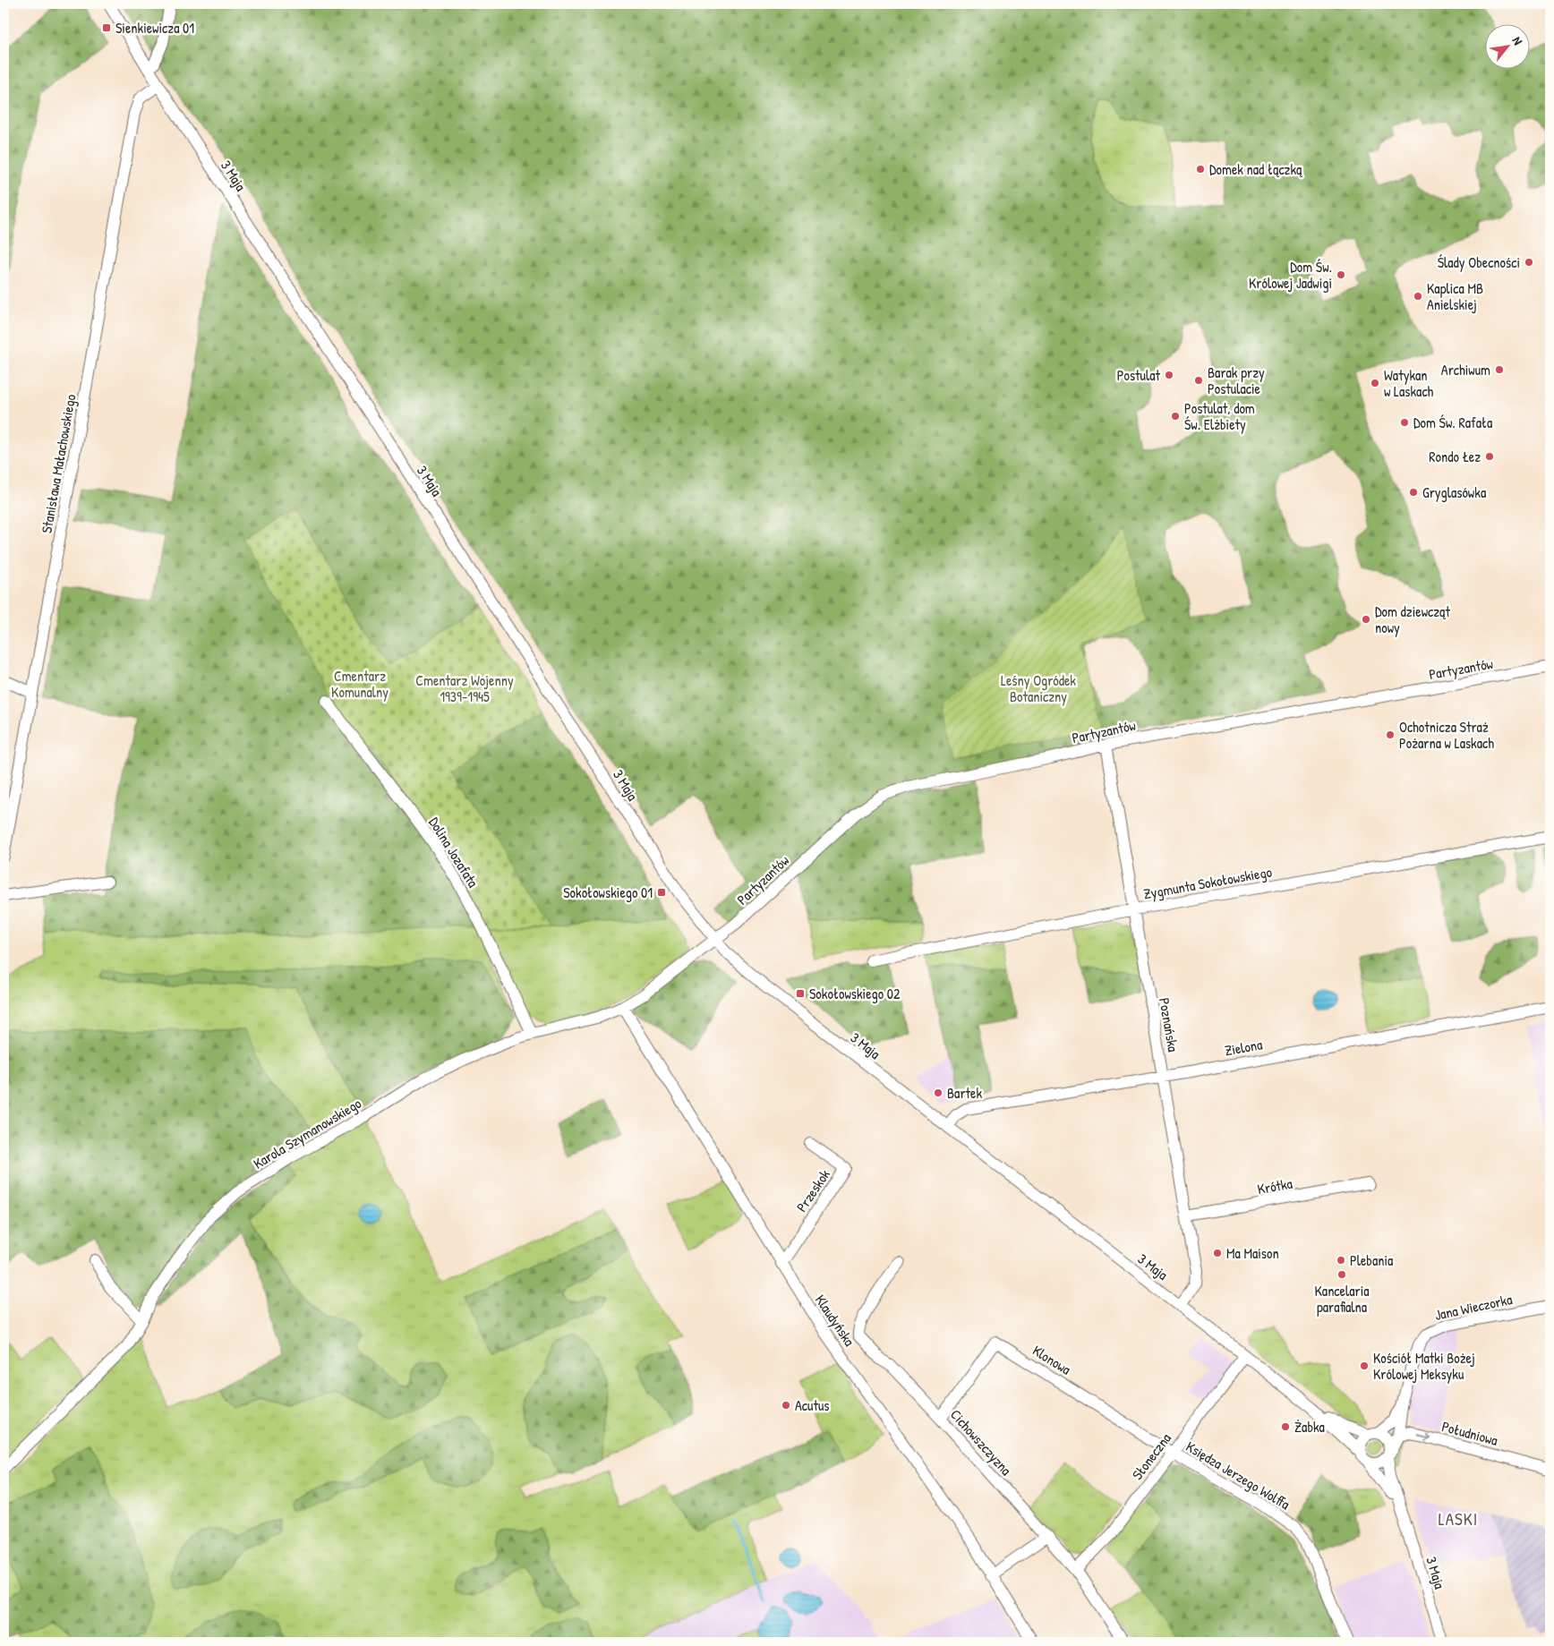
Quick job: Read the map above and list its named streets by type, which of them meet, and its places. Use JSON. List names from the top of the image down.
{
  "streets": {
    "street": [
      "3 Maja",
      "Stanisława Małachowskiego",
      "Partyzantów",
      "Dolina Jozafata",
      "Zygmunta Sokołowskiego",
      "Poznańska",
      "Zielona",
      "Karola Szymanowskiego",
      "Krótka",
      "Przeskok",
      "Jana Wieczorka",
      "Klaudyńska",
      "Klonowa",
      "Południowa",
      "Cichowszczyzna",
      "Słoneczna",
      "Księdza Jerzego Wolffa"
    ]
  },
  "crossings": [
    ["3 Maja", "Stanisława Małachowskiego"],
    ["3 Maja", "Partyzantów"],
    ["3 Maja", "Poznańska"],
    ["3 Maja", "Zielona"],
    ["3 Maja", "Karola Szymanowskiego"],
    ["3 Maja", "Jana Wieczorka"],
    ["3 Maja", "Słoneczna"],
    ["Partyzantów", "Poznańska"],
    ["Partyzantów", "Karola Szymanowskiego"],
    ["Dolina Jozafata", "Karola Szymanowskiego"],
    ["Zygmunta Sokołowskiego", "Poznańska"],
    ["Poznańska", "Zielona"],
    ["Poznańska", "Krótka"],
    ["Karola Szymanowskiego", "Klaudyńska"],
    ["Przeskok", "Klaudyńska"],
    ["Jana Wieczorka", "Południowa"],
    ["Klonowa", "Cichowszczyzna"],
    ["Klonowa", "Słoneczna"],
    ["Klonowa", "Księdza Jerzego Wolffa"],
    ["Cichowszczyzna", "Słoneczna"],
    ["Słoneczna", "Księdza Jerzego Wolffa"]
  ],
  "one_way": ["Południowa"],
  "districts": ["LASKI"],
  "parks": ["Cmentarz Komunalny", "Cmentarz Wojenny 1939-1945", "Leśny Ogródek Botaniczny"],
  "places": {
    "transit": ["Sienkiewicza 01", "Sokołowskiego 01", "Sokołowskiego 02"],
    "other": [
      "Domek nad łączką",
      "Ślady Obecności",
      "Dom Św. Królowej Jadwigi",
      "Kaplica MB Anielskiej",
      "Archiwum",
      "Postulat",
      "Barak przy Postulacie",
      "Watykan w Laskach",
      "Postulat, dom Św. Elżbiety",
      "Dom Św. Rafała",
      "Rondo Łez",
      "Gryglasówka",
      "Dom dziewcząt nowy",
      "Ochotnicza Straż Pożarna w Laskach",
      "Bartek",
      "Ma Maison",
      "Plebania",
      "Kancelaria parafialna",
      "Kościół Matki Bożej Królowej Meksyku",
      "Acutus",
      "Żabka"
    ]
  },
  "north": "top right"
}
